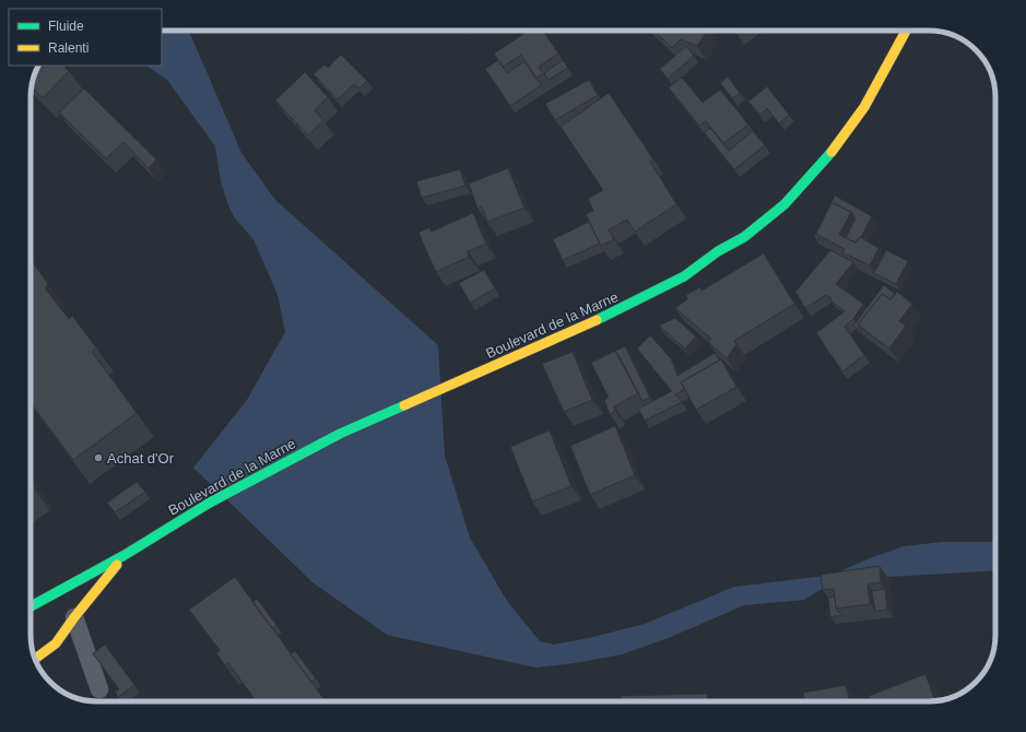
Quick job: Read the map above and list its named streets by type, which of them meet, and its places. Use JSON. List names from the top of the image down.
{
  "streets": {
    "main road": ["Boulevard de la Marne"]
  },
  "places": ["Achat d'Or"],
  "legend": ["Fluide", "Ralenti"]
}
